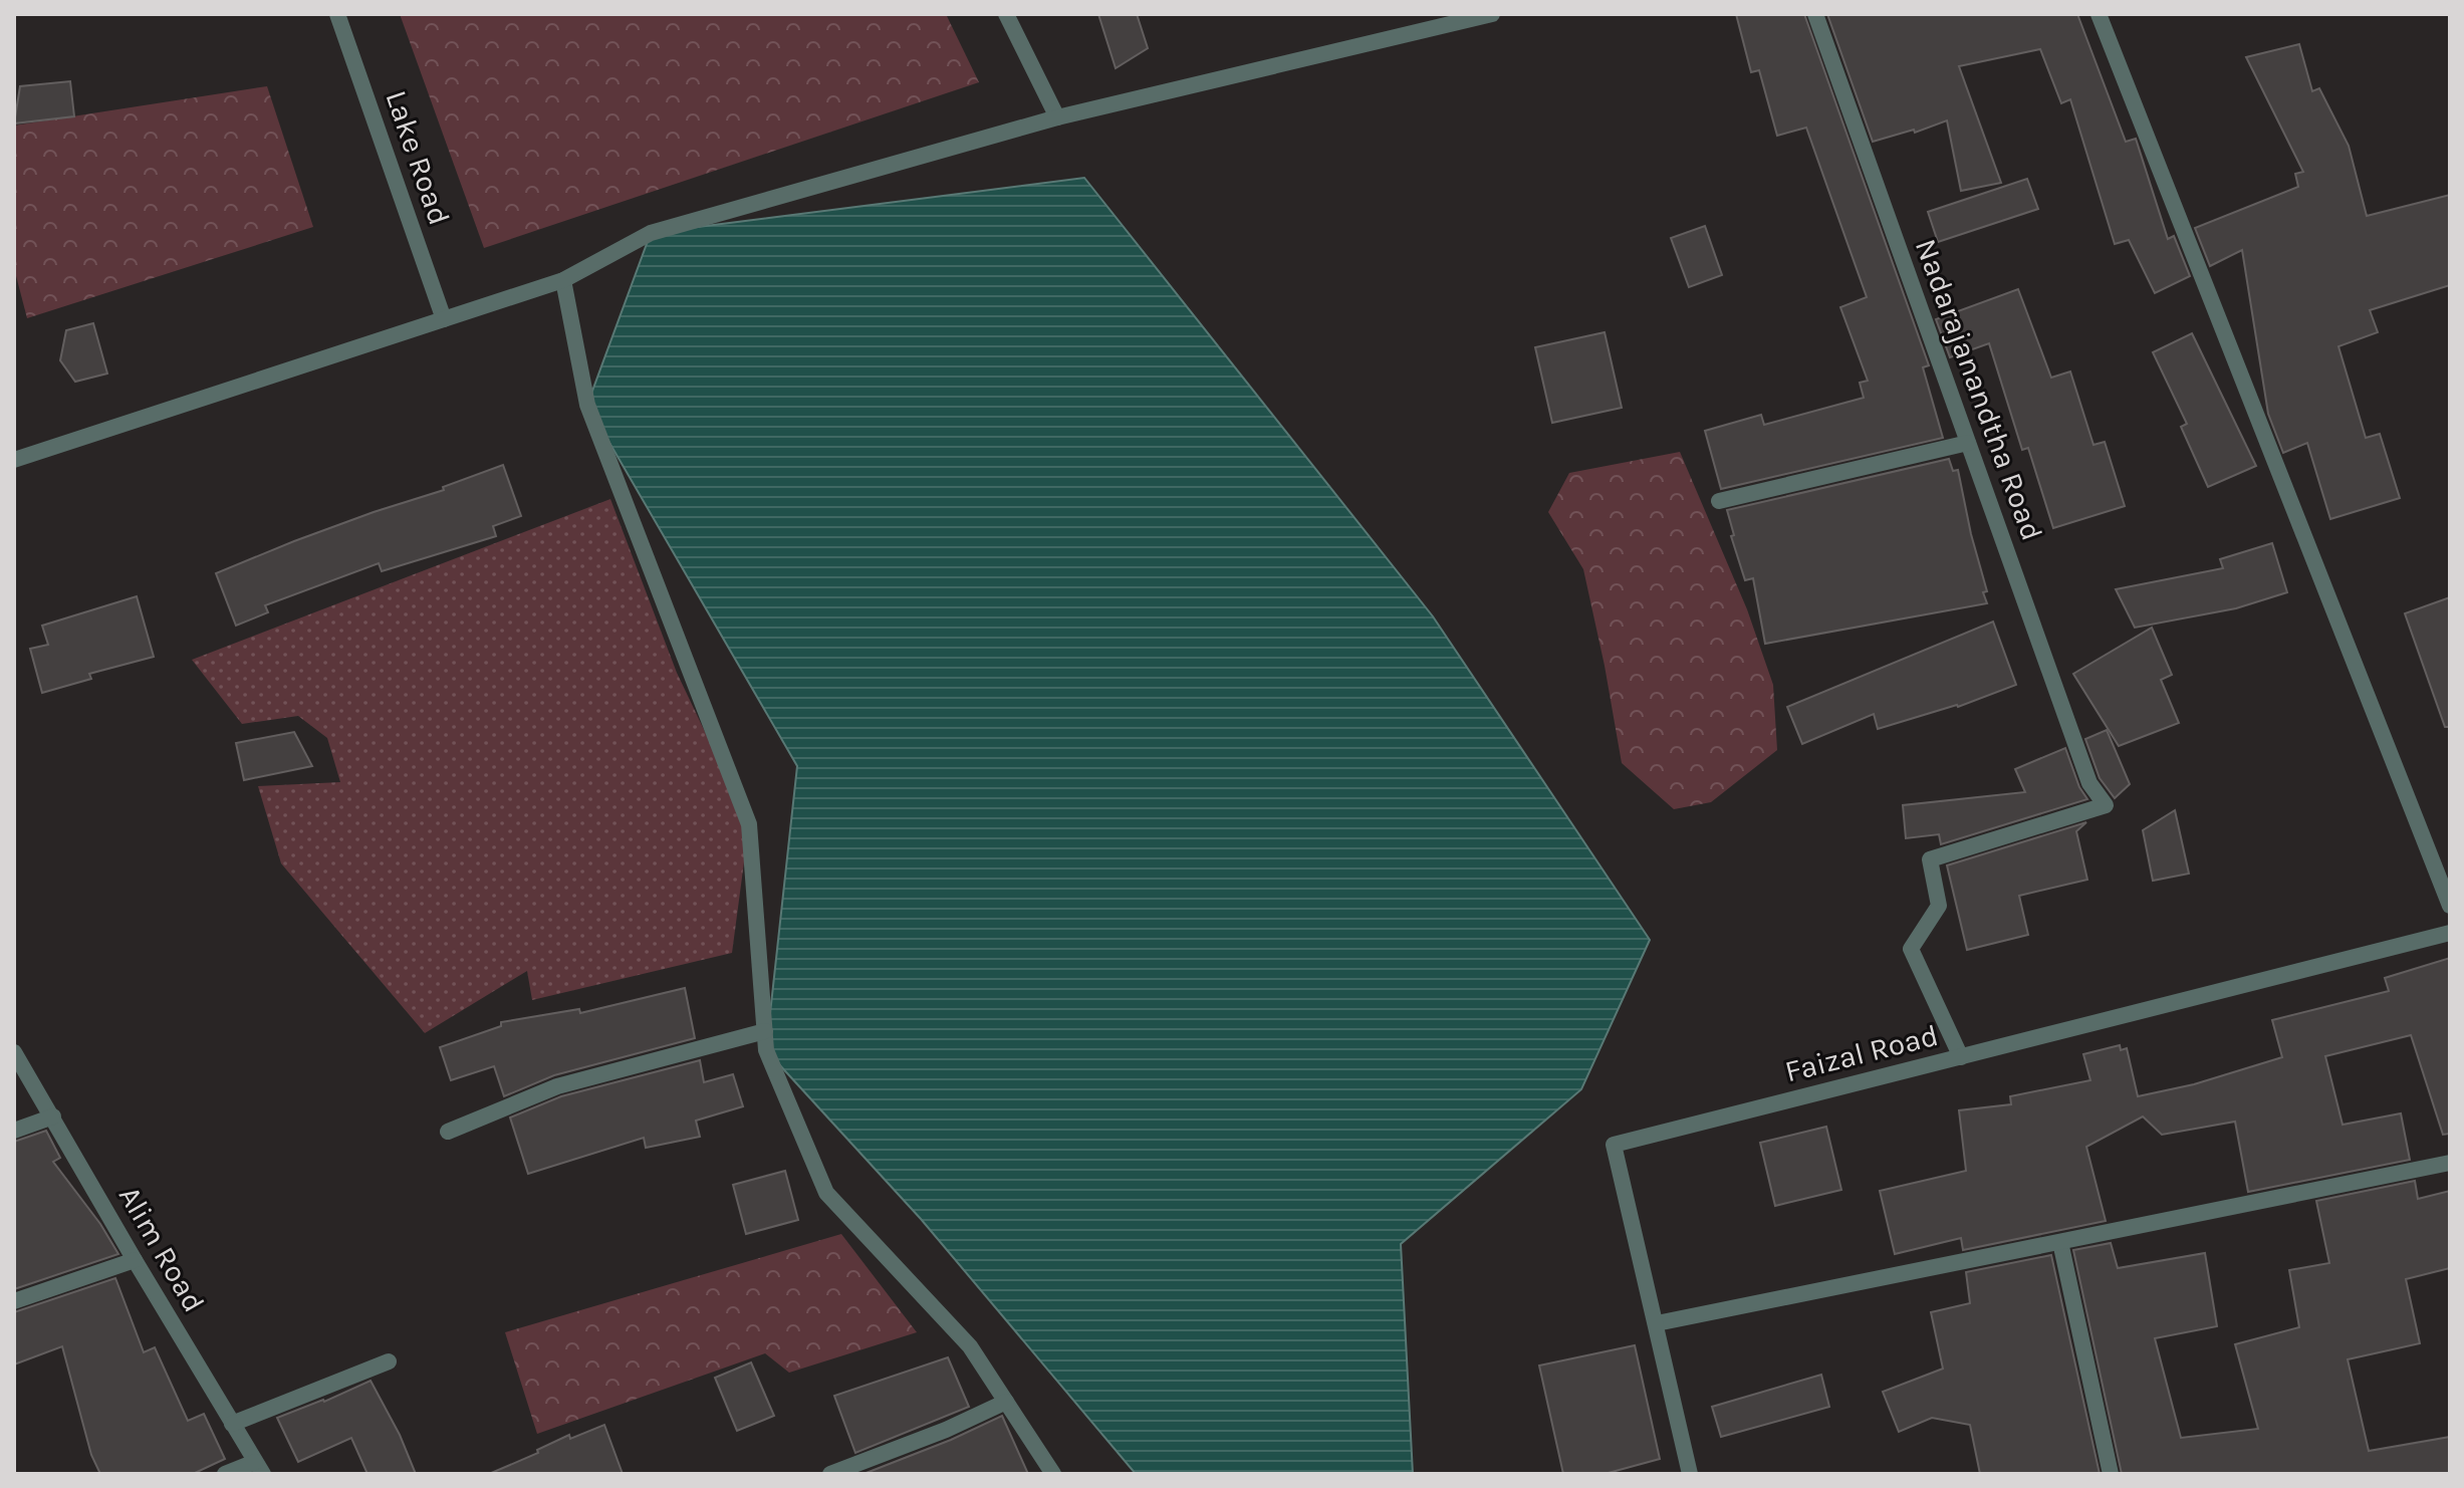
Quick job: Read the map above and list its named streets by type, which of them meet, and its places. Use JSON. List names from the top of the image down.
{
  "streets": {
    "street": [
      "Lake Road",
      "Nadarajanandtha Road",
      "Faizal Road",
      "Alim Road"
    ]
  },
  "crossings": [
    ["Nadarajanandtha Road", "Faizal Road"]
  ]
}
